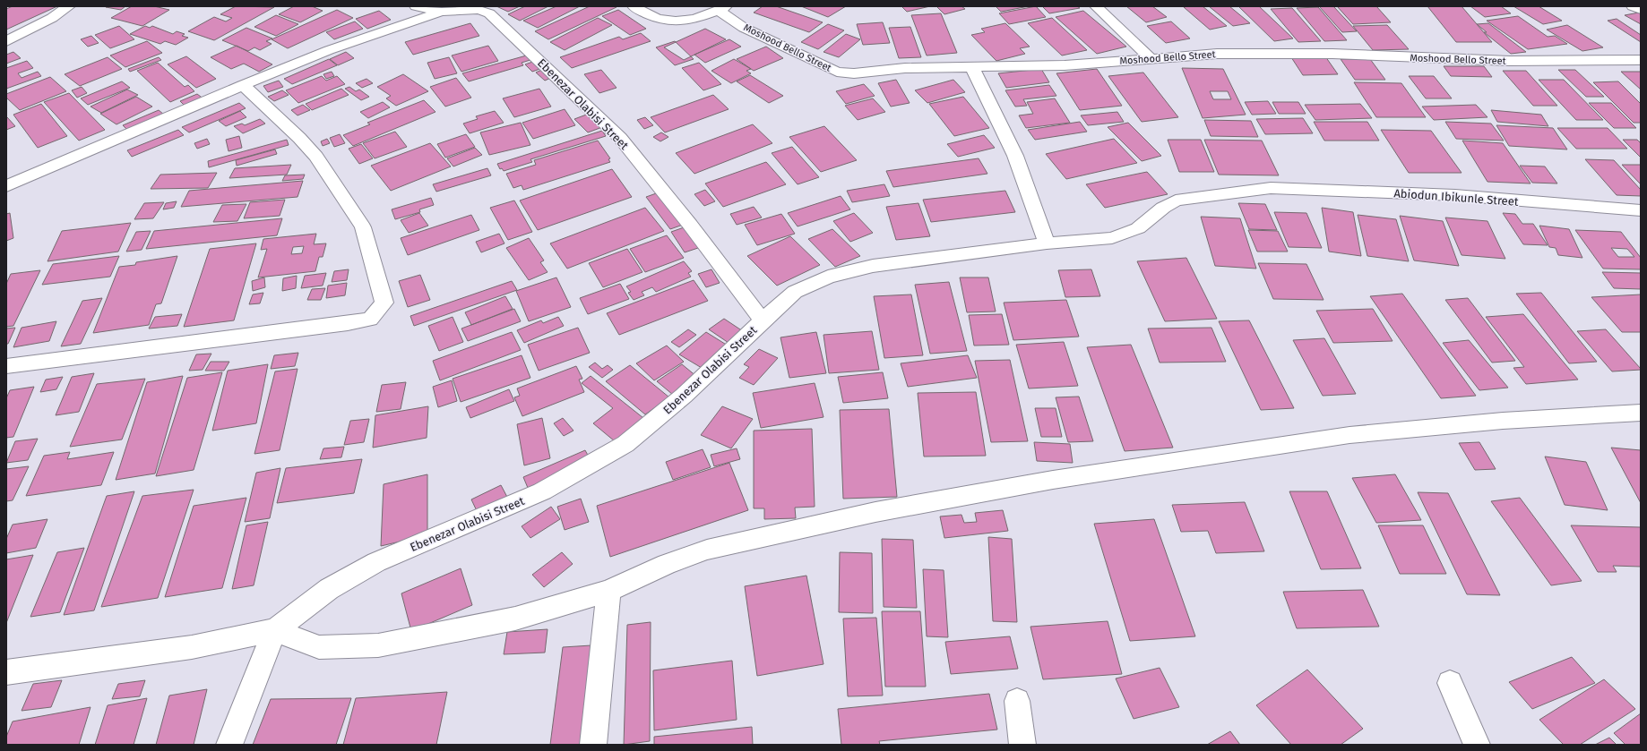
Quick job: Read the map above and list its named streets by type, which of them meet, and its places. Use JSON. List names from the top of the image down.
{
  "streets": {
    "street": ["Moshood Bello Street", "Ebenezar Olabisi Street", "Abiodun Ibikunle Street"]
  },
  "crossings": [
    ["Ebenezar Olabisi Street", "Abiodun Ibikunle Street"]
  ]
}
